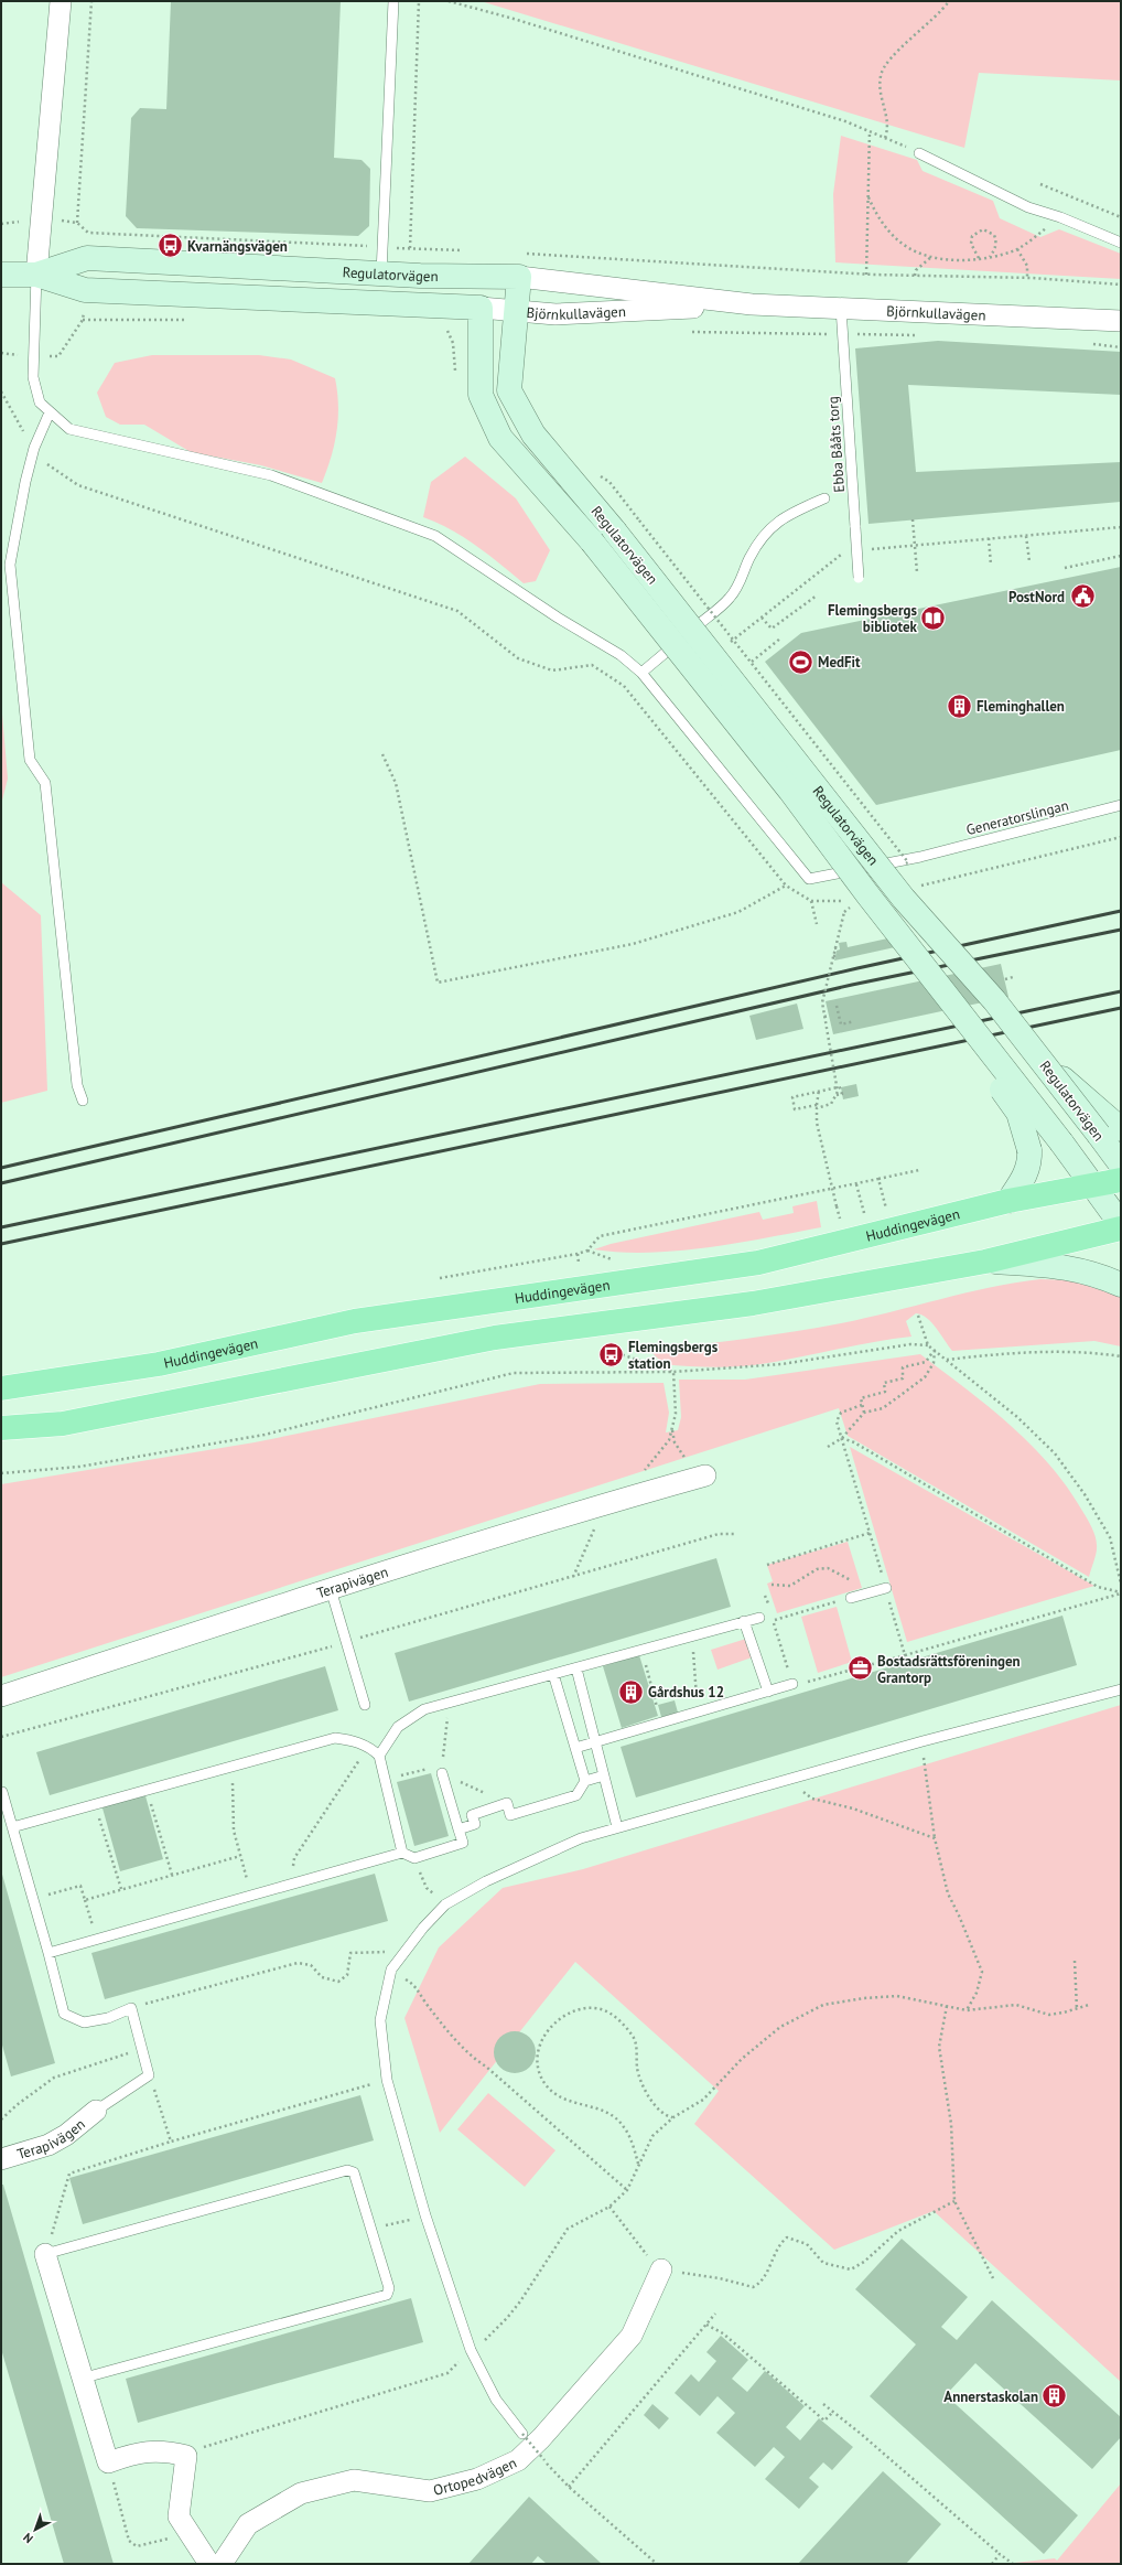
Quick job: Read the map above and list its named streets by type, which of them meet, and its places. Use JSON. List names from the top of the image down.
{
  "streets": {
    "main road": ["Huddingevägen"],
    "street": [
      "Regulatorvägen",
      "Björnkullavägen",
      "Terapivägen",
      "Ortopedvägen"
    ],
    "lane": ["Ebba Bååts torg", "Generatorslingan"]
  },
  "crossings": [
    ["Regulatorvägen", "Björnkullavägen"],
    ["Regulatorvägen", "Huddingevägen"],
    ["Björnkullavägen", "Ebba Bååts torg"]
  ],
  "places": {
    "bus stop": ["Kvarnängsvägen", "Flemingsbergs station"],
    "public building": ["PostNord"],
    "library": ["Flemingsbergs bibliotek"],
    "sports": ["MedFit"],
    "building": ["Fleminghallen", "Gårdshus 12", "Annerstaskolan"],
    "office": ["Bostadsrättsföreningen Grantorp"]
  },
  "north": "bottom left"
}
